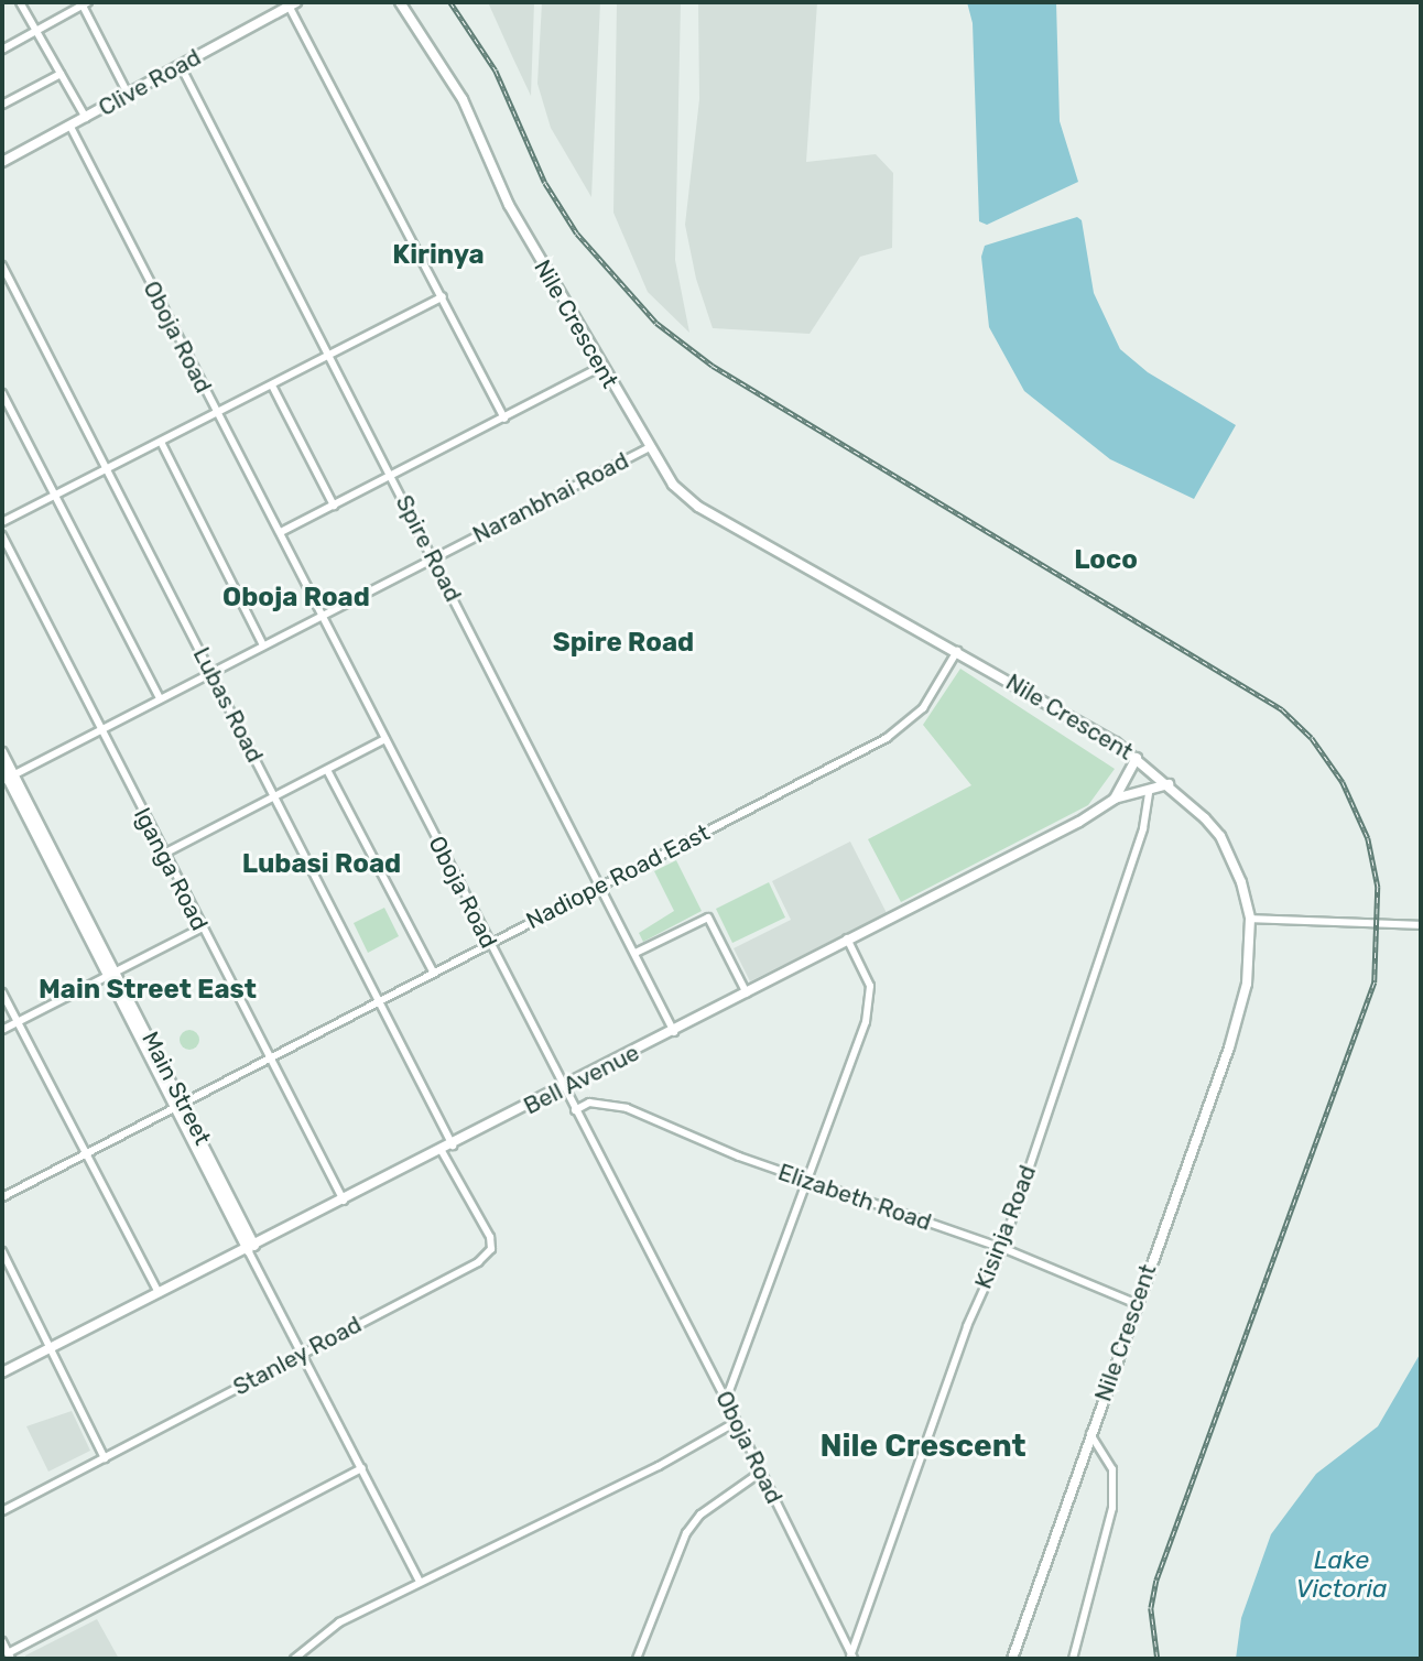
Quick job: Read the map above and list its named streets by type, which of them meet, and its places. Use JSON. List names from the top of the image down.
{
  "streets": {
    "street": [
      "Clive Road",
      "Nile Crescent",
      "Oboja Road",
      "Naranbhai Road",
      "Spire Road",
      "Lubas Road",
      "Iganga Road",
      "Nadiope Road East",
      "Bell Avenue",
      "Main Street",
      "Elizabeth Road",
      "Kisinja Road",
      "Stanley Road"
    ]
  },
  "crossings": [
    ["Clive Road", "Oboja Road"],
    ["Clive Road", "Spire Road"],
    ["Nile Crescent", "Naranbhai Road"],
    ["Nile Crescent", "Nadiope Road East"],
    ["Nile Crescent", "Bell Avenue"],
    ["Nile Crescent", "Elizabeth Road"],
    ["Oboja Road", "Naranbhai Road"],
    ["Oboja Road", "Nadiope Road East"],
    ["Oboja Road", "Bell Avenue"],
    ["Oboja Road", "Elizabeth Road"],
    ["Oboja Road", "Kisinja Road"],
    ["Naranbhai Road", "Spire Road"],
    ["Naranbhai Road", "Lubas Road"],
    ["Naranbhai Road", "Iganga Road"],
    ["Naranbhai Road", "Main Street"],
    ["Spire Road", "Nadiope Road East"],
    ["Spire Road", "Bell Avenue"],
    ["Lubas Road", "Nadiope Road East"],
    ["Lubas Road", "Bell Avenue"],
    ["Iganga Road", "Nadiope Road East"],
    ["Iganga Road", "Bell Avenue"],
    ["Nadiope Road East", "Main Street"],
    ["Bell Avenue", "Main Street"],
    ["Bell Avenue", "Stanley Road"],
    ["Main Street", "Stanley Road"],
    ["Elizabeth Road", "Kisinja Road"]
  ],
  "districts": [
    "Kirinya",
    "Loco",
    "Oboja Road",
    "Spire Road",
    "Lubasi Road",
    "Main Street East",
    "Nile Crescent"
  ],
  "water": ["Lake Victoria"]
}
